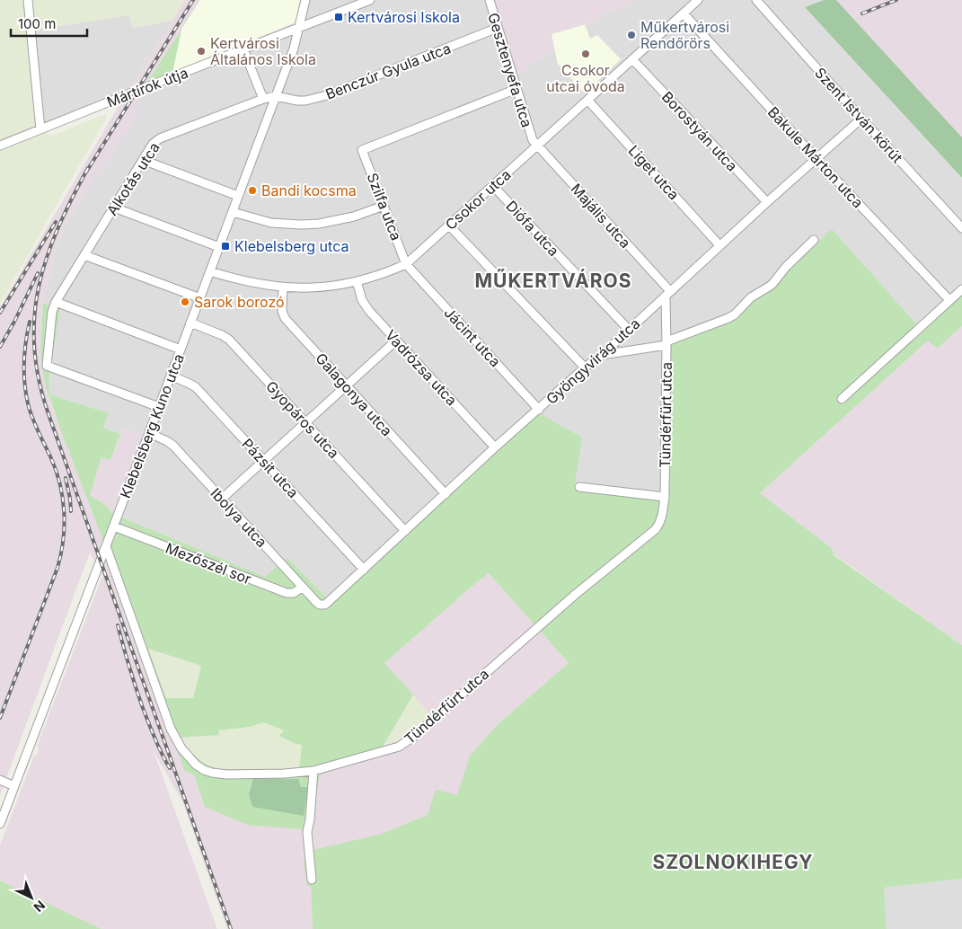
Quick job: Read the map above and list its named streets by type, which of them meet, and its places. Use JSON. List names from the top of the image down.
{
  "streets": {
    "street": [
      "Gesztenyefa utca",
      "Benczúr Gyula utca",
      "Mártírok útja",
      "Szent István körút",
      "Borostyán utca",
      "Bakule Márton utca",
      "Liget utca",
      "Alkotás utca",
      "Csokor utca",
      "Szilfa utca",
      "Majális utca",
      "Diófa utca",
      "Jácint utca",
      "Gyöngyvirág utca",
      "Vadrózsa utca",
      "Galagonya utca",
      "Tündérfürt utca",
      "Gyopáros utca",
      "Klebelsberg Kuno utca",
      "Pázsit utca",
      "Ibolya utca",
      "Mezőszél sor"
    ]
  },
  "crossings": [
    ["Gesztenyefa utca", "Benczúr Gyula utca"],
    ["Gesztenyefa utca", "Csokor utca"],
    ["Gesztenyefa utca", "Szilfa utca"],
    ["Gesztenyefa utca", "Majális utca"],
    ["Benczúr Gyula utca", "Alkotás utca"],
    ["Benczúr Gyula utca", "Klebelsberg Kuno utca"],
    ["Mártírok útja", "Klebelsberg Kuno utca"],
    ["Szent István körút", "Gyöngyvirág utca"],
    ["Borostyán utca", "Csokor utca"],
    ["Borostyán utca", "Gyöngyvirág utca"],
    ["Bakule Márton utca", "Csokor utca"],
    ["Bakule Márton utca", "Gyöngyvirág utca"],
    ["Liget utca", "Csokor utca"],
    ["Liget utca", "Gyöngyvirág utca"],
    ["Alkotás utca", "Klebelsberg Kuno utca"],
    ["Csokor utca", "Szilfa utca"],
    ["Csokor utca", "Majális utca"],
    ["Csokor utca", "Diófa utca"],
    ["Csokor utca", "Jácint utca"],
    ["Csokor utca", "Vadrózsa utca"],
    ["Csokor utca", "Galagonya utca"],
    ["Csokor utca", "Klebelsberg Kuno utca"],
    ["Szilfa utca", "Jácint utca"],
    ["Majális utca", "Gyöngyvirág utca"],
    ["Majális utca", "Tündérfürt utca"],
    ["Diófa utca", "Gyöngyvirág utca"],
    ["Jácint utca", "Gyöngyvirág utca"],
    ["Gyöngyvirág utca", "Vadrózsa utca"],
    ["Gyöngyvirág utca", "Galagonya utca"],
    ["Gyöngyvirág utca", "Tündérfürt utca"],
    ["Gyöngyvirág utca", "Gyopáros utca"],
    ["Gyöngyvirág utca", "Pázsit utca"],
    ["Gyöngyvirág utca", "Ibolya utca"],
    ["Tündérfürt utca", "Klebelsberg Kuno utca"],
    ["Gyopáros utca", "Klebelsberg Kuno utca"],
    ["Klebelsberg Kuno utca", "Pázsit utca"],
    ["Klebelsberg Kuno utca", "Ibolya utca"],
    ["Klebelsberg Kuno utca", "Mezőszél sor"],
    ["Ibolya utca", "Mezőszél sor"]
  ],
  "districts": ["MŰKERTVÁROS", "SZOLNOKIHEGY"],
  "places": {
    "transit": ["Kertvárosi Iskola", "Klebelsberg utca"],
    "other": [
      "Műkertvárosi Rendőrörs",
      "Kertvárosi Általános Iskola",
      "Csokor utcai óvoda",
      "Bandi kocsma",
      "Sarok borozó"
    ]
  },
  "scale_bar": "100 m",
  "north": "bottom right"
}
